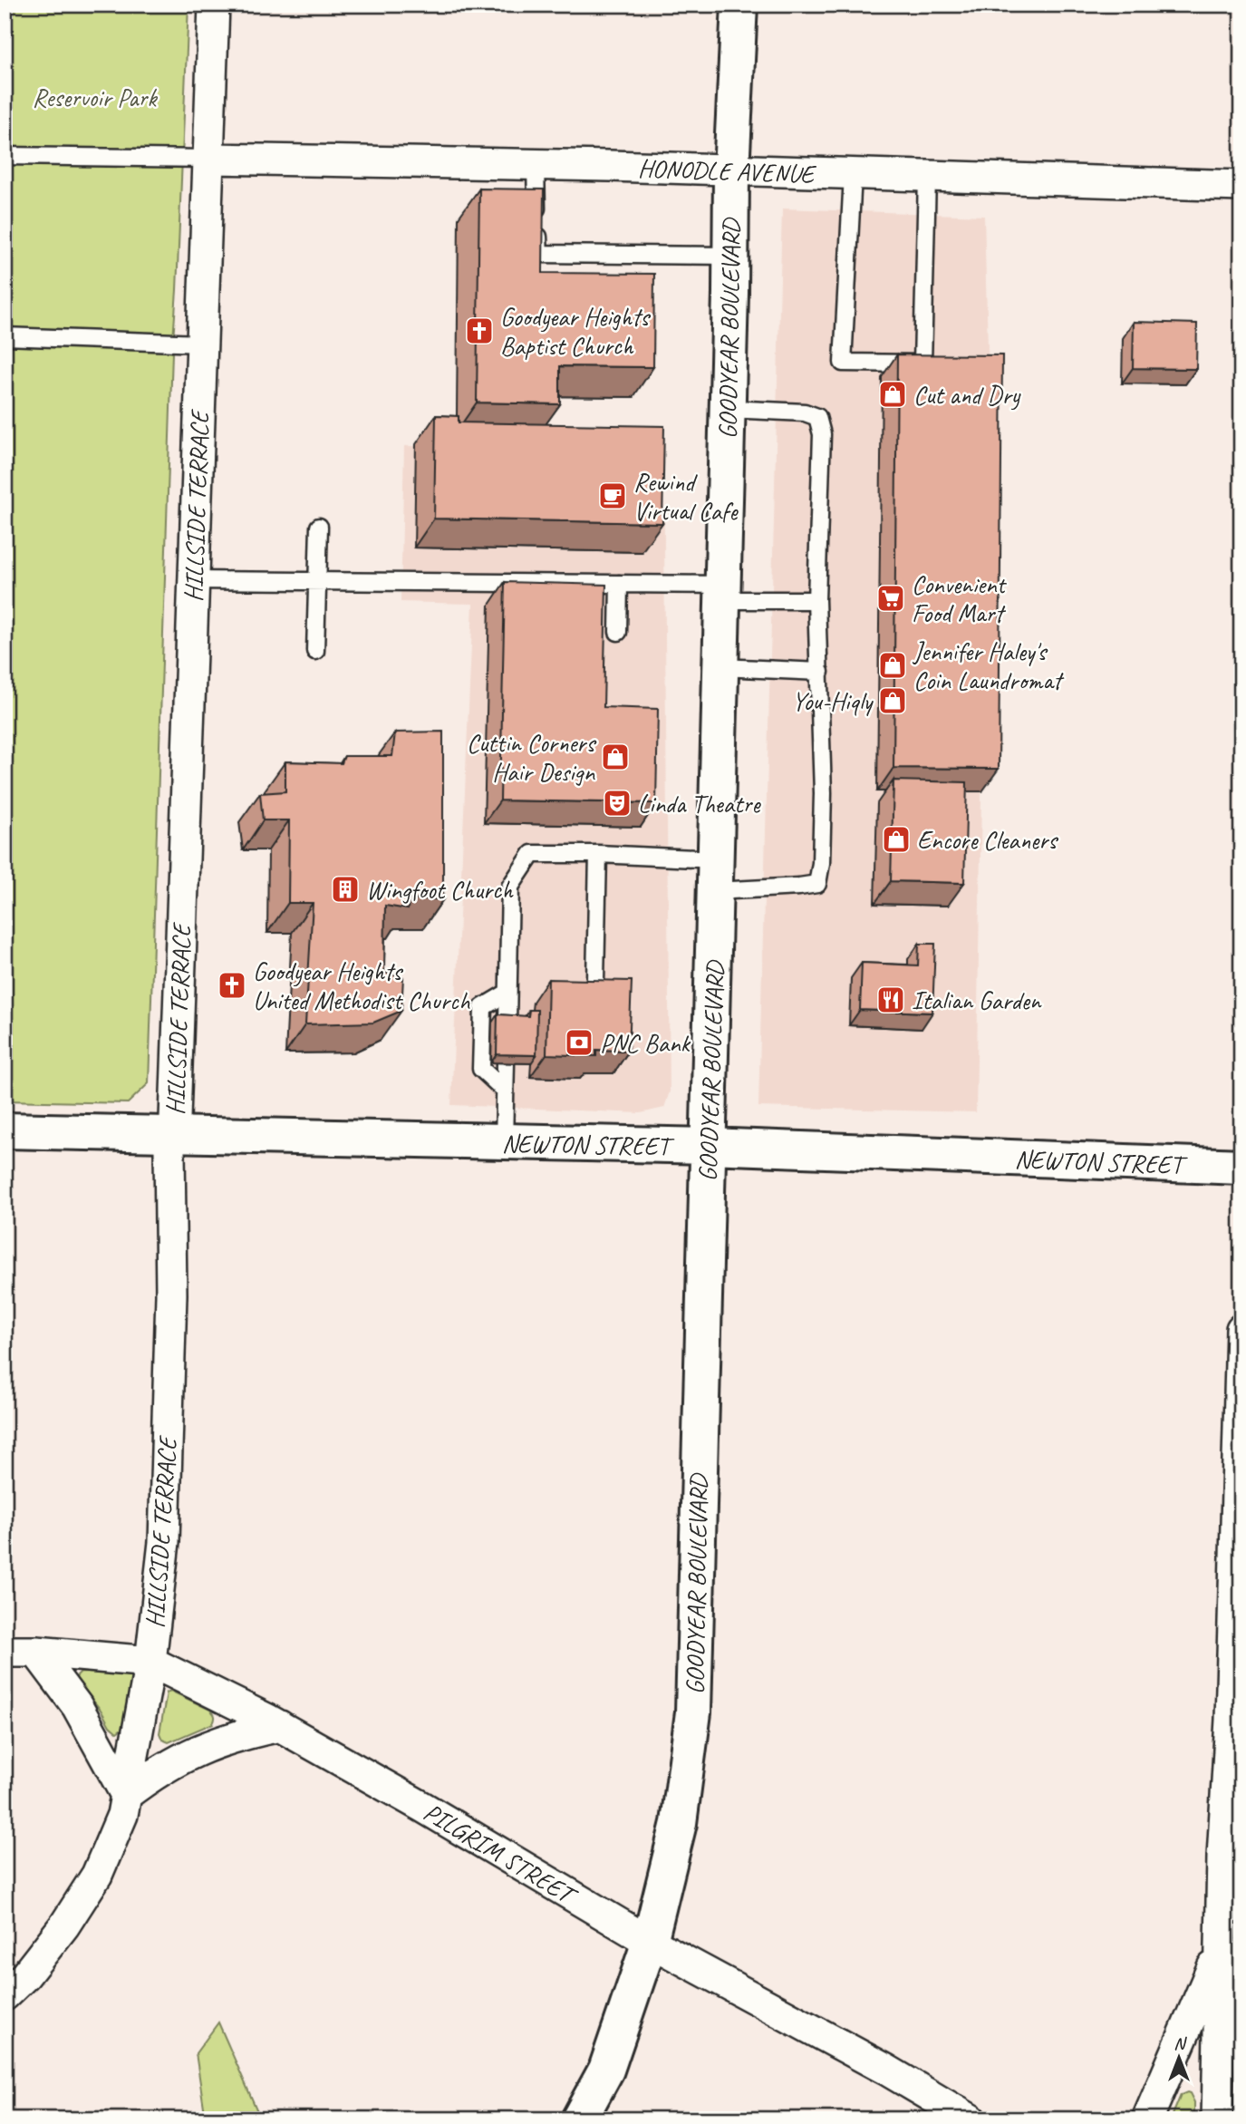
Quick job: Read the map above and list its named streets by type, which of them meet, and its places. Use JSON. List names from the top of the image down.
{
  "streets": {
    "street": [
      "HONODLE AVENUE",
      "GOODYEAR BOULEVARD",
      "HILLSIDE TERRACE",
      "NEWTON STREET",
      "PILGRIM STREET"
    ]
  },
  "crossings": [
    ["HONODLE AVENUE", "GOODYEAR BOULEVARD"],
    ["HONODLE AVENUE", "HILLSIDE TERRACE"],
    ["GOODYEAR BOULEVARD", "NEWTON STREET"],
    ["GOODYEAR BOULEVARD", "PILGRIM STREET"],
    ["HILLSIDE TERRACE", "NEWTON STREET"],
    ["HILLSIDE TERRACE", "PILGRIM STREET"]
  ],
  "parks": ["Reservoir Park"],
  "places": {
    "church": ["Goodyear Heights Baptist Church", "Goodyear Heights United Methodist Church"],
    "shop": [
      "Cut and Dry",
      "Jennifer Haley's Coin Laundromat",
      "You-Hiqly",
      "Cuttin Corners Hair Design",
      "Encore Cleaners"
    ],
    "cafe": ["Rewind Virtual Cafe"],
    "supermarket": ["Convenient Food Mart"],
    "theatre": ["Linda Theatre"],
    "building": ["Wingfoot Church"],
    "restaurant": ["Italian Garden"],
    "bank": ["PNC Bank"]
  },
  "north": "top"
}
